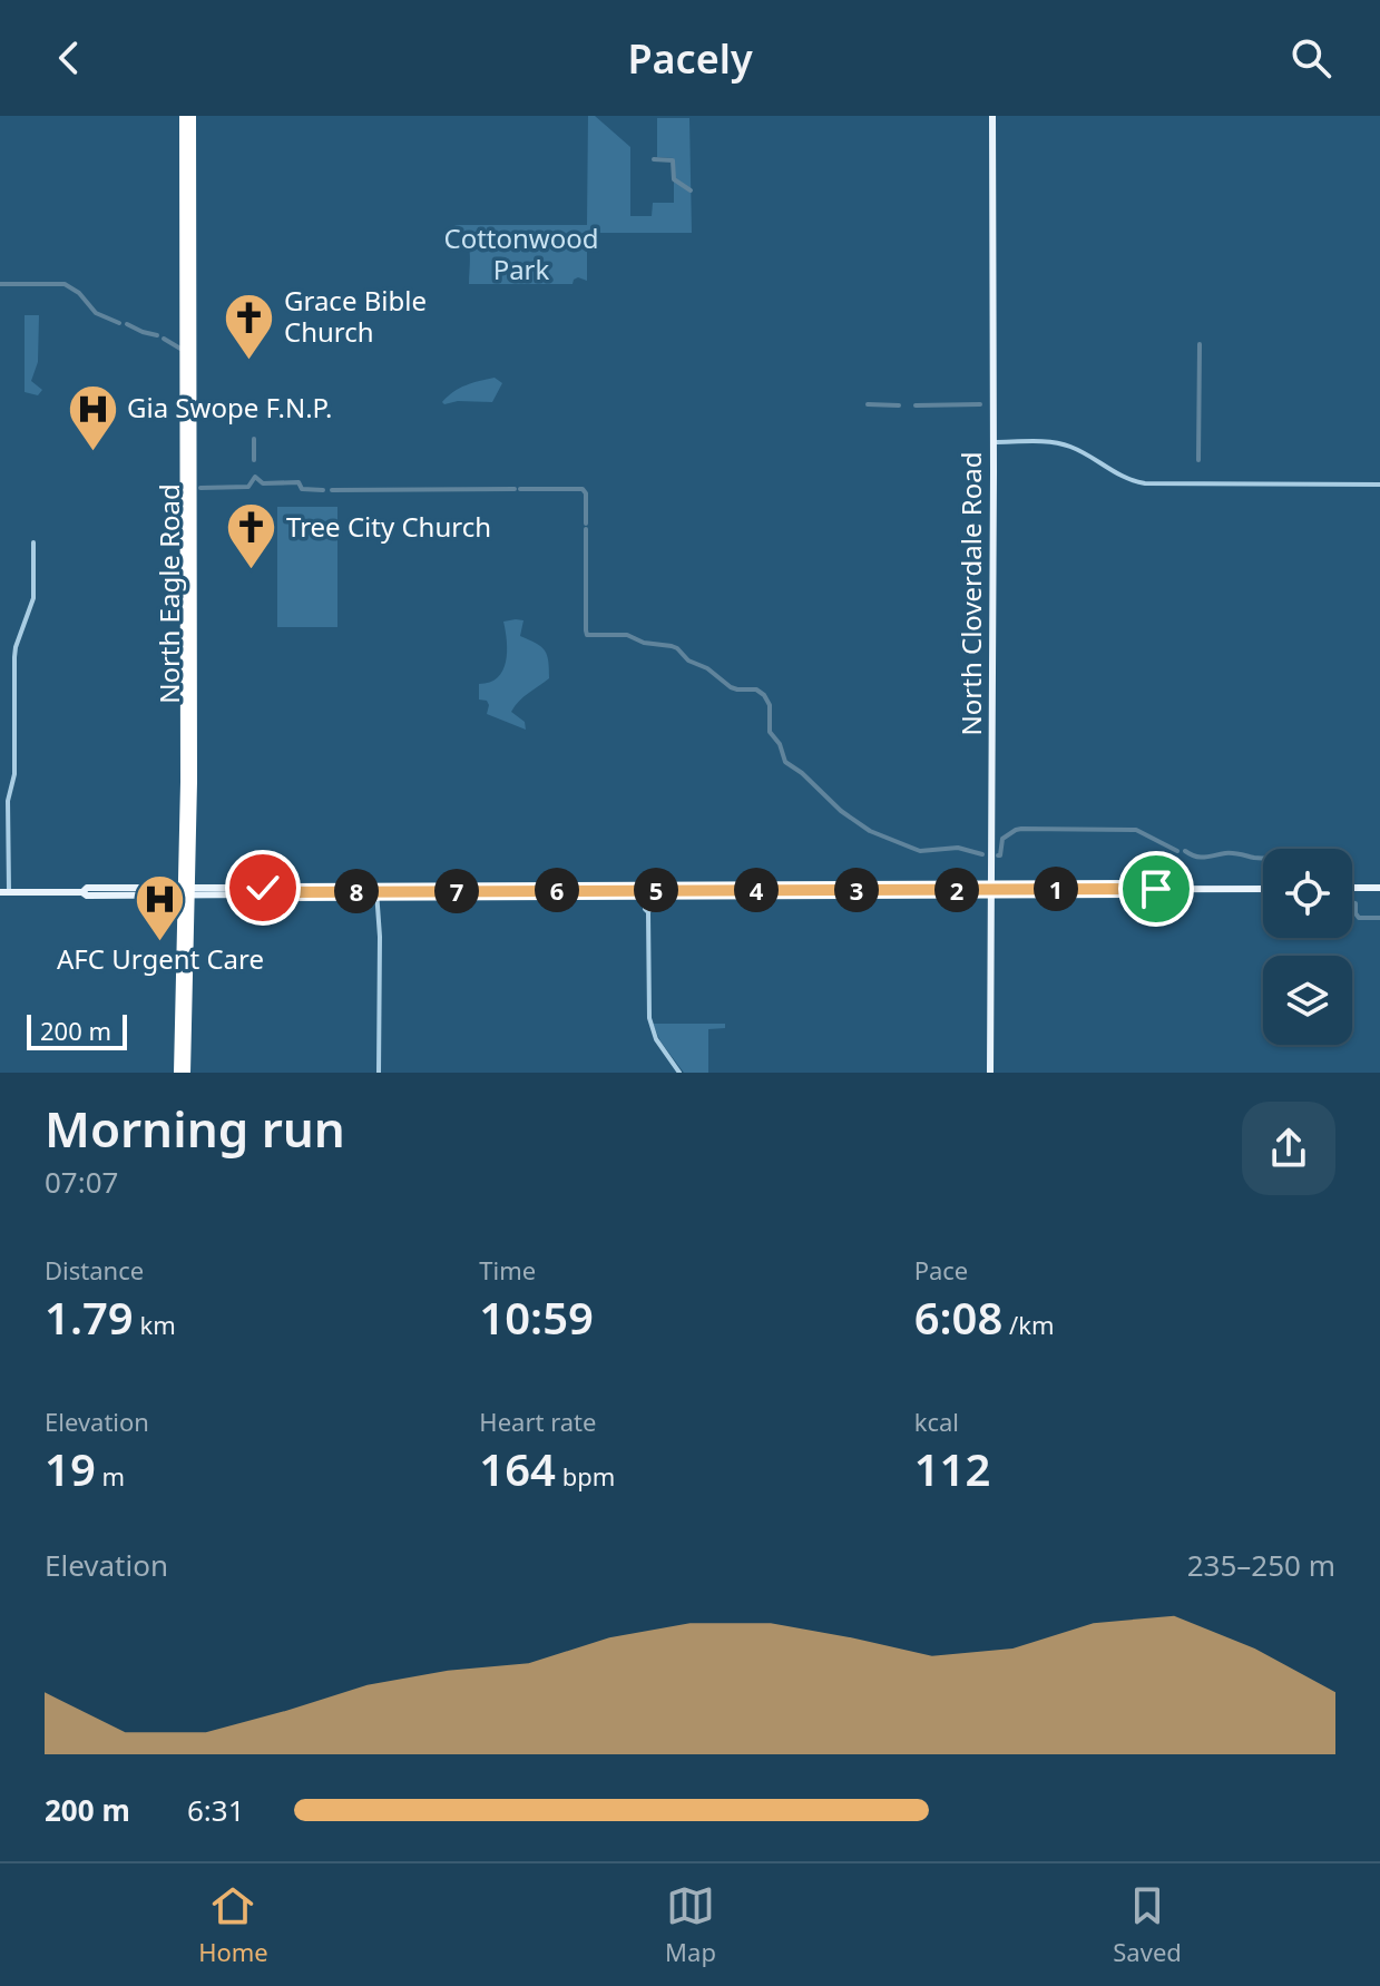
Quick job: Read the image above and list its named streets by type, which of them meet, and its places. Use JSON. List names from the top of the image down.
{
  "streets": {
    "highway": ["North Eagle Road"],
    "main road": ["North Cloverdale Road"]
  },
  "parks": ["Cottonwood Park"],
  "places": {
    "church": ["Grace Bible Church", "Tree City Church"],
    "hospital": ["Gia Swope F.N.P.", "AFC Urgent Care"]
  },
  "scale_bar": "200 m",
  "page": {
    "header": "Pacely",
    "pins": [
      "1",
      "2",
      "3",
      "4",
      "5",
      "6",
      "7",
      "8"
    ],
    "scale": "200 m",
    "heading": ["Morning run", "07:07"],
    "stats": [
      ["Distance", "1.79 km"],
      ["Time", "10:59"],
      ["Pace", "6:08 /km"],
      ["Elevation", "19 m"],
      ["Heart rate", "164 bpm"],
      ["kcal", "112"]
    ],
    "chart": ["Elevation", "235–250 m"],
    "list": [
      {
        "name": "200 m",
        "note": "6:31"
      }
    ],
    "tabs": ["Home", "Map", "Saved"]
  }
}
